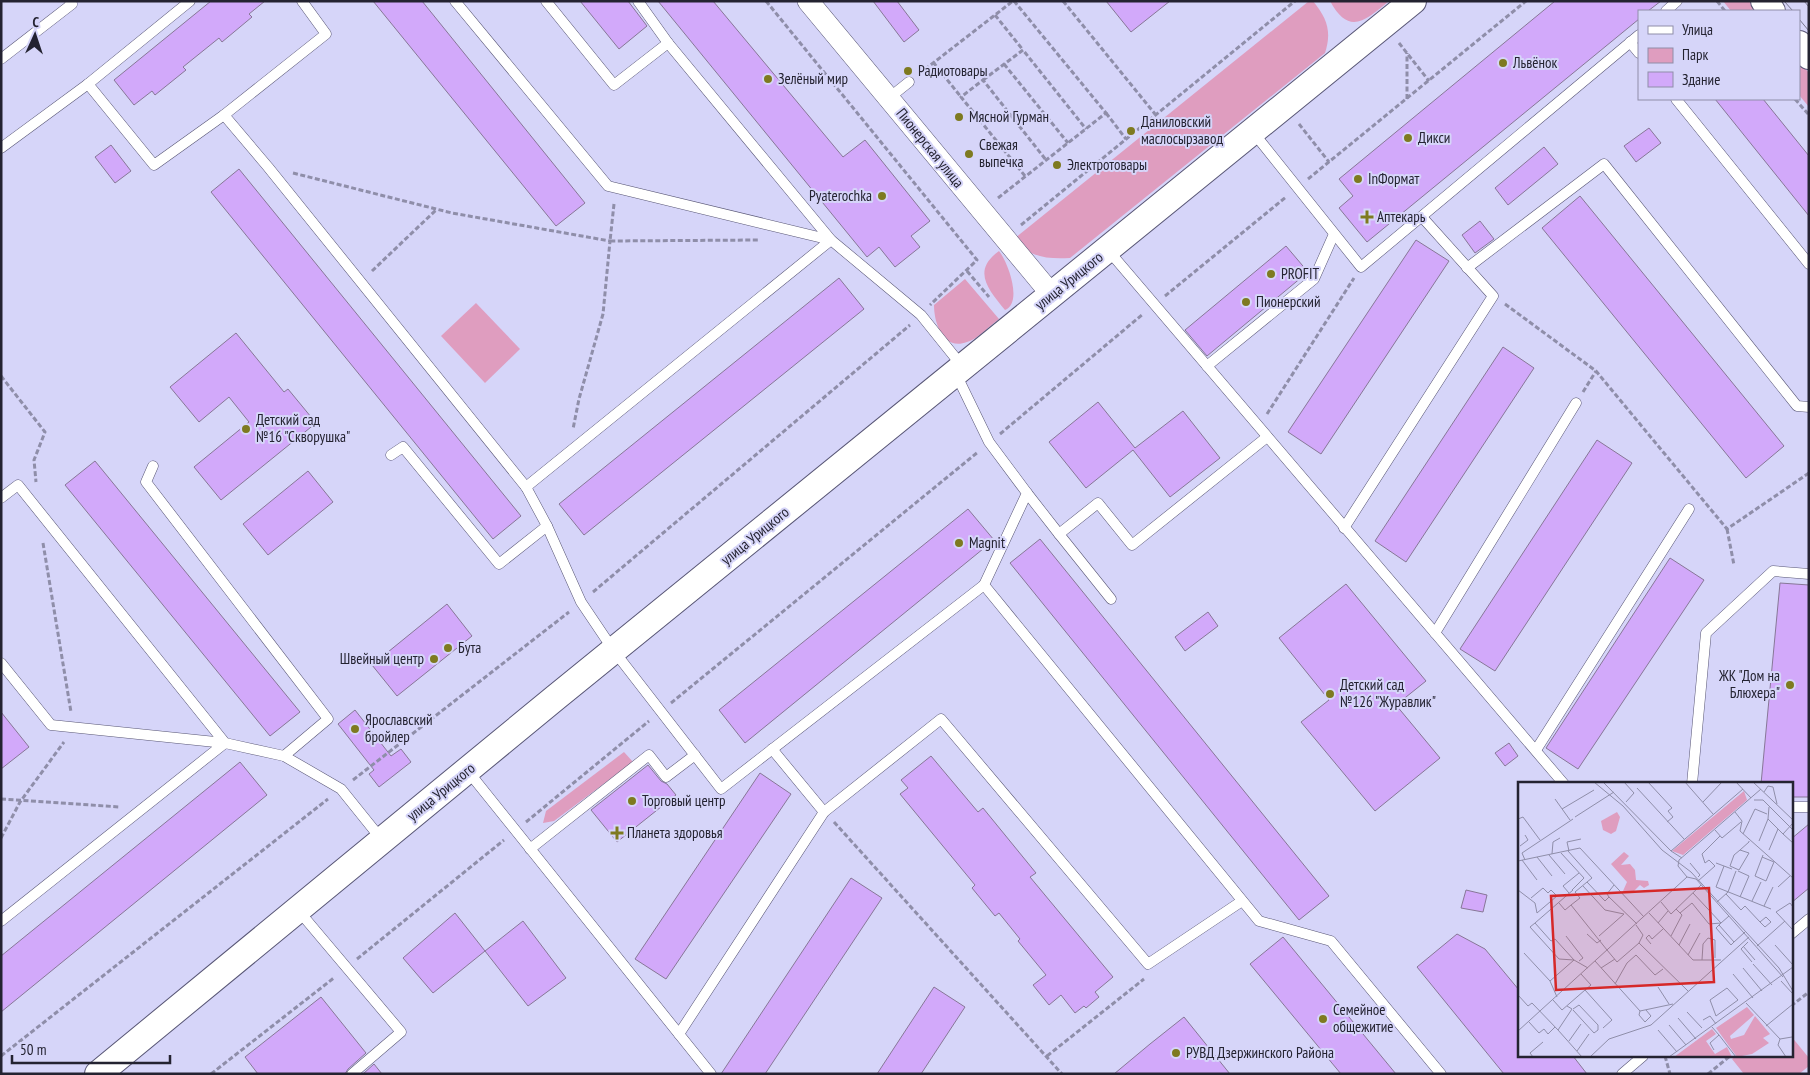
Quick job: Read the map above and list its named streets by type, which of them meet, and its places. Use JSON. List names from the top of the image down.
{
  "streets": {
    "street": ["Пионерская улица", "улица Урицкого"]
  },
  "crossings": [
    ["Пионерская улица", "улица Урицкого"]
  ],
  "places": {
    "other": [
      "Львёнок",
      "Радиотовары",
      "Зелёный мир",
      "Мясной Гурман",
      "Даниловский маслосырзавод",
      "Дикси",
      "Свежая выпечка",
      "Электротовары",
      "InФормат",
      "Pyaterochka",
      "PROFIT",
      "Пионерский",
      "Детский сад №16 \"Скворушка\"",
      "Magnit",
      "Бута",
      "Швейный центр",
      "ЖК \"Дом на Блюхера\"",
      "Детский сад №126 \"Журавлик\"",
      "Ярославский бройлер",
      "Торговый центр",
      "Семейное общежитие",
      "РУВД Дзержинского Района"
    ],
    "health": ["Аптекарь", "Планета здоровья"]
  },
  "legend": ["Улица", "Парк", "Здание"],
  "scale_bar": "50 m",
  "north": "top"
}
